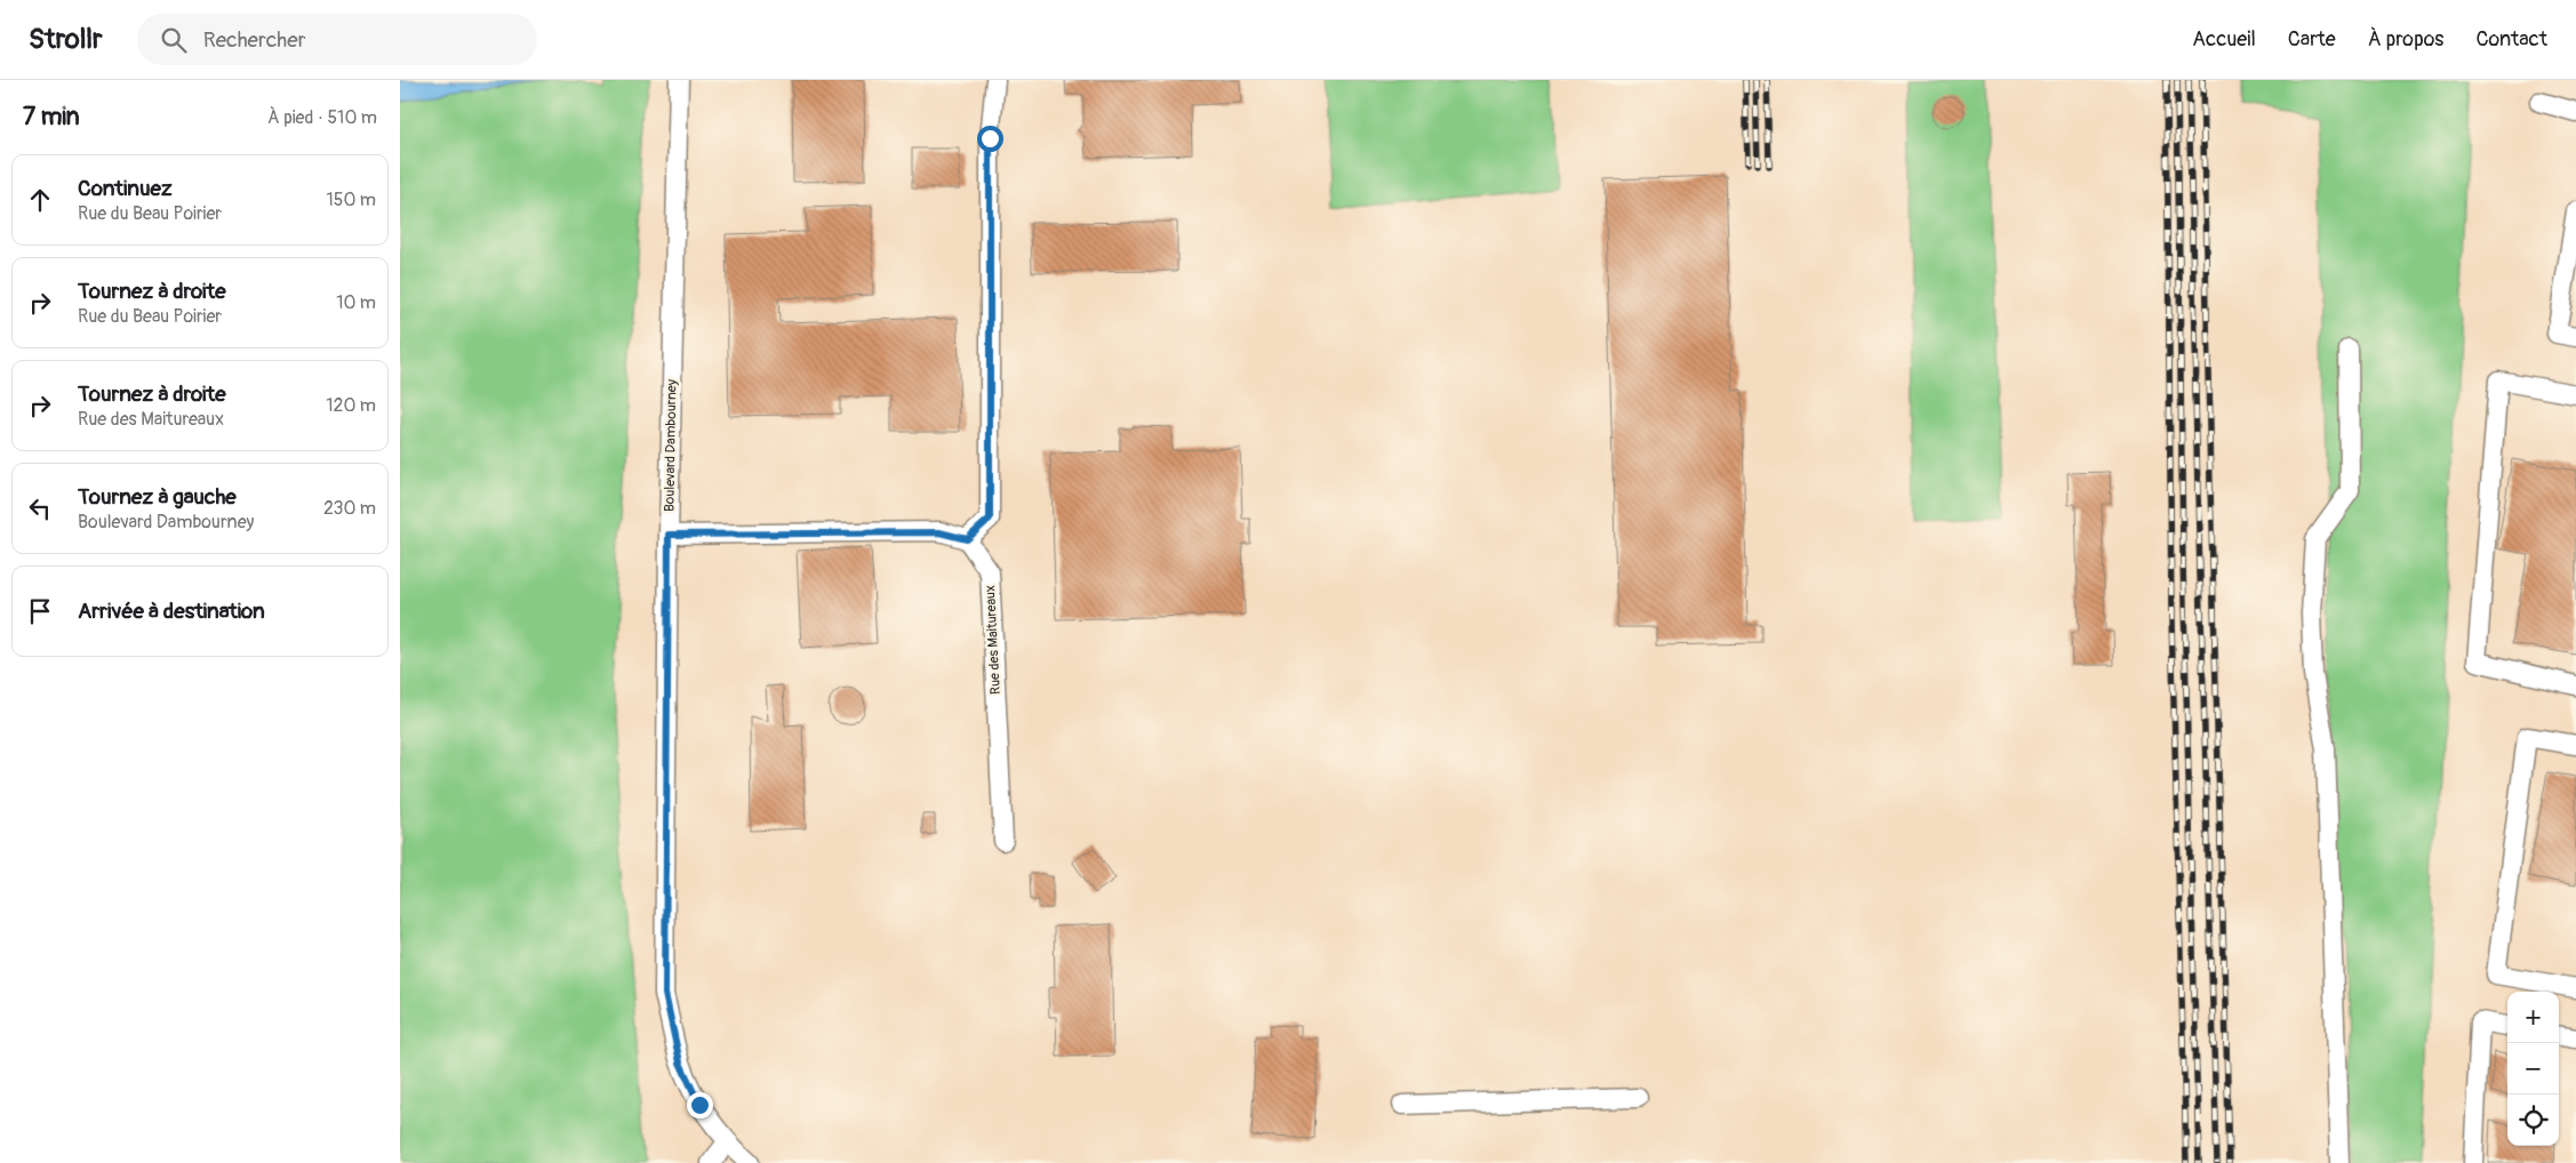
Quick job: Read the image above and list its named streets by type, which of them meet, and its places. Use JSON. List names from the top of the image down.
{
  "streets": {
    "street": ["Boulevard Dambourney", "Rue des Maitureaux"]
  },
  "page": {
    "header": "Strollr",
    "search": "Rechercher",
    "nav": [
      "Accueil",
      "Carte",
      "À propos",
      "Contact"
    ],
    "heading": ["7 min", "À pied · 510 m"],
    "list": [
      ["Continuez", "Rue du Beau Poirier", "150 m"],
      ["Tournez à droite", "Rue du Beau Poirier", "10 m"],
      ["Tournez à droite", "Rue des Maitureaux", "120 m"],
      ["Tournez à gauche", "Boulevard Dambourney", "230 m"],
      "Arrivée à destination"
    ],
    "map_buttons": ["+", "−"]
  }
}
